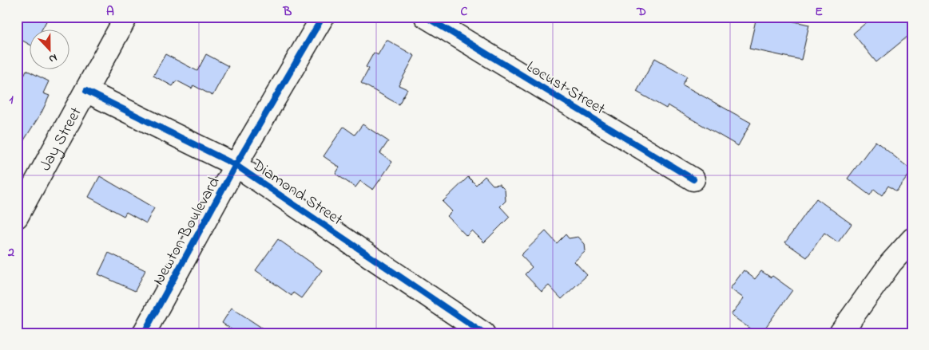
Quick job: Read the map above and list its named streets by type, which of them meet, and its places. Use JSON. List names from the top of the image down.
{
  "streets": {
    "street": [
      "Locust Street",
      "Jay Street",
      "Diamond Street",
      "Newton Boulevard"
    ]
  },
  "crossings": [
    ["Jay Street", "Diamond Street"],
    ["Diamond Street", "Newton Boulevard"]
  ],
  "north": "bottom",
  "grid": {
    "columns": [
      "A",
      "B",
      "C",
      "D",
      "E"
    ],
    "rows": ["1", "2"]
  }
}
